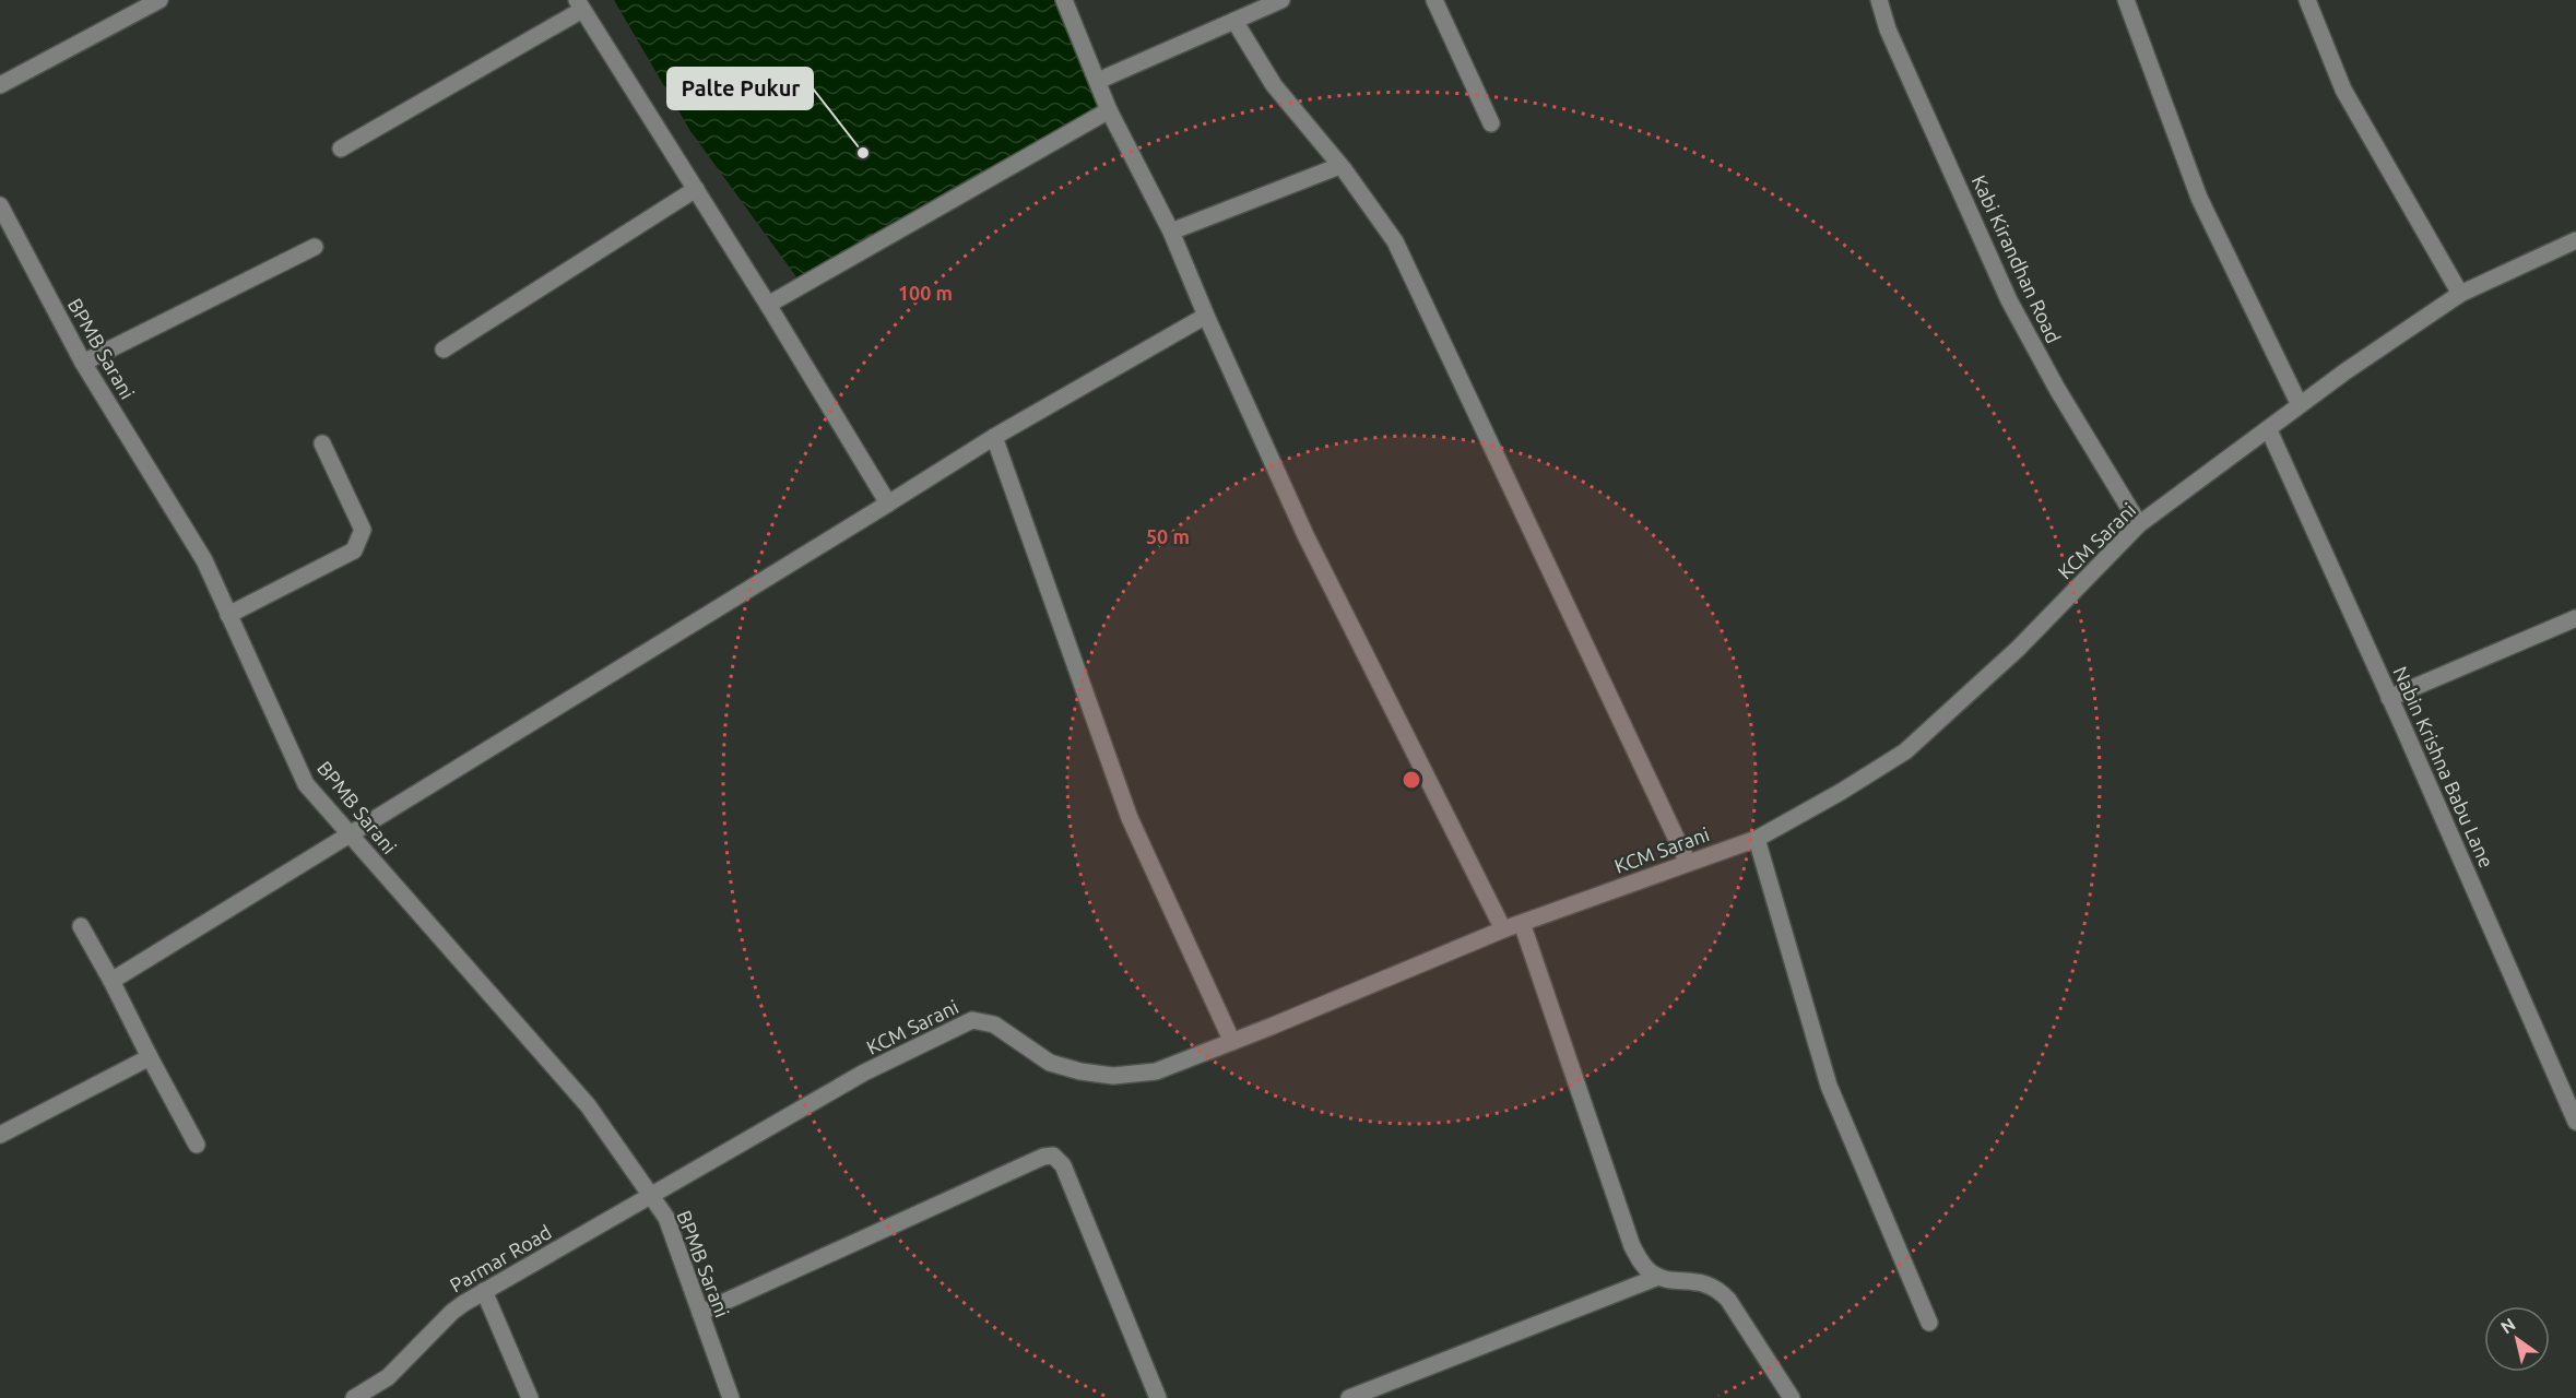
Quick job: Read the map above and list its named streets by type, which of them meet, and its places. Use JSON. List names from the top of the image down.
{
  "streets": {
    "street": [
      "Kabi Kirandhan Road",
      "BPMB Sarani",
      "KCM Sarani",
      "Nabin Krishna Babu Lane",
      "Parmar Road"
    ]
  },
  "crossings": [
    ["Kabi Kirandhan Road", "KCM Sarani"],
    ["BPMB Sarani", "KCM Sarani"],
    ["BPMB Sarani", "Parmar Road"],
    ["KCM Sarani", "Nabin Krishna Babu Lane"],
    ["KCM Sarani", "Parmar Road"]
  ],
  "places": ["Palte Pukur"],
  "north": "top left",
  "rings": ["100 m", "50 m"]
}
